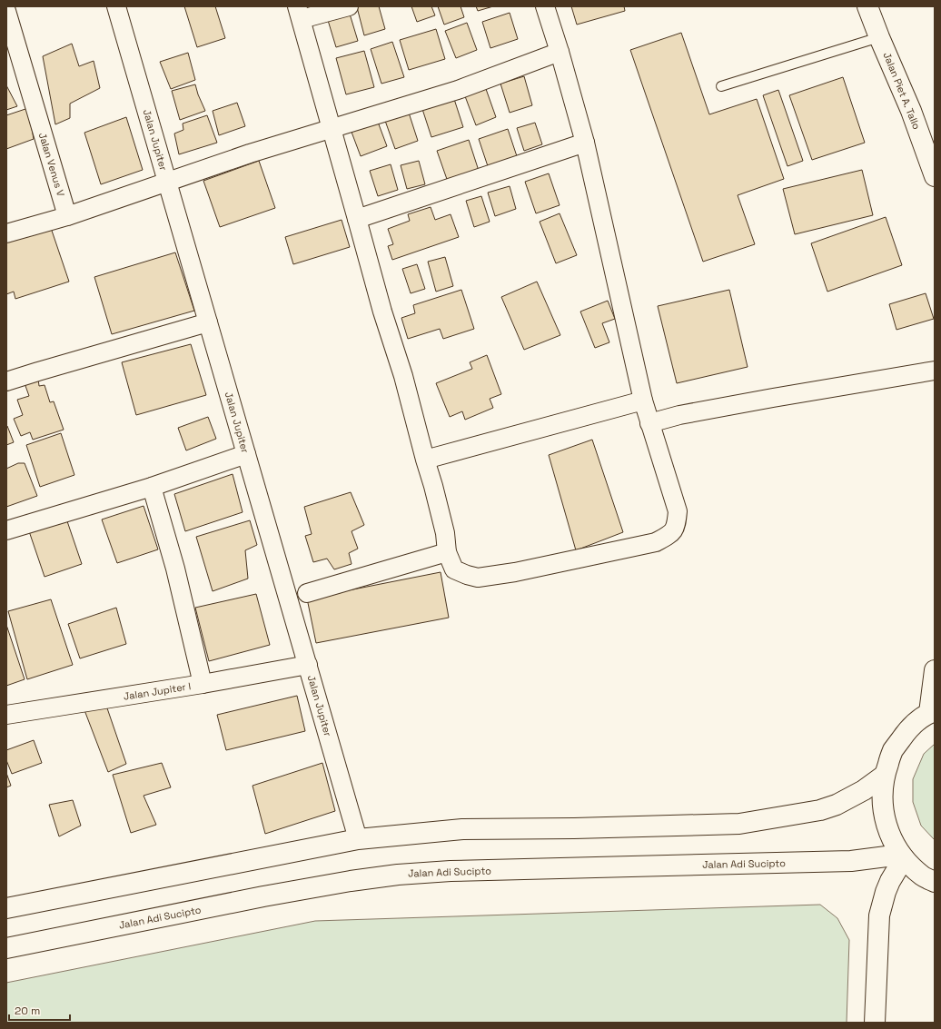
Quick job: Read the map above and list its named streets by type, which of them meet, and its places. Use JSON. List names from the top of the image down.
{
  "streets": {
    "main road": ["Jalan Piet A. Tallo", "Jalan Adi Sucipto"],
    "street": ["Jalan Jupiter", "Jalan Venus V", "Jalan Jupiter I"]
  },
  "crossings": [
    ["Jalan Jupiter", "Jalan Jupiter I"]
  ],
  "scale_bar": "20 m"
}
